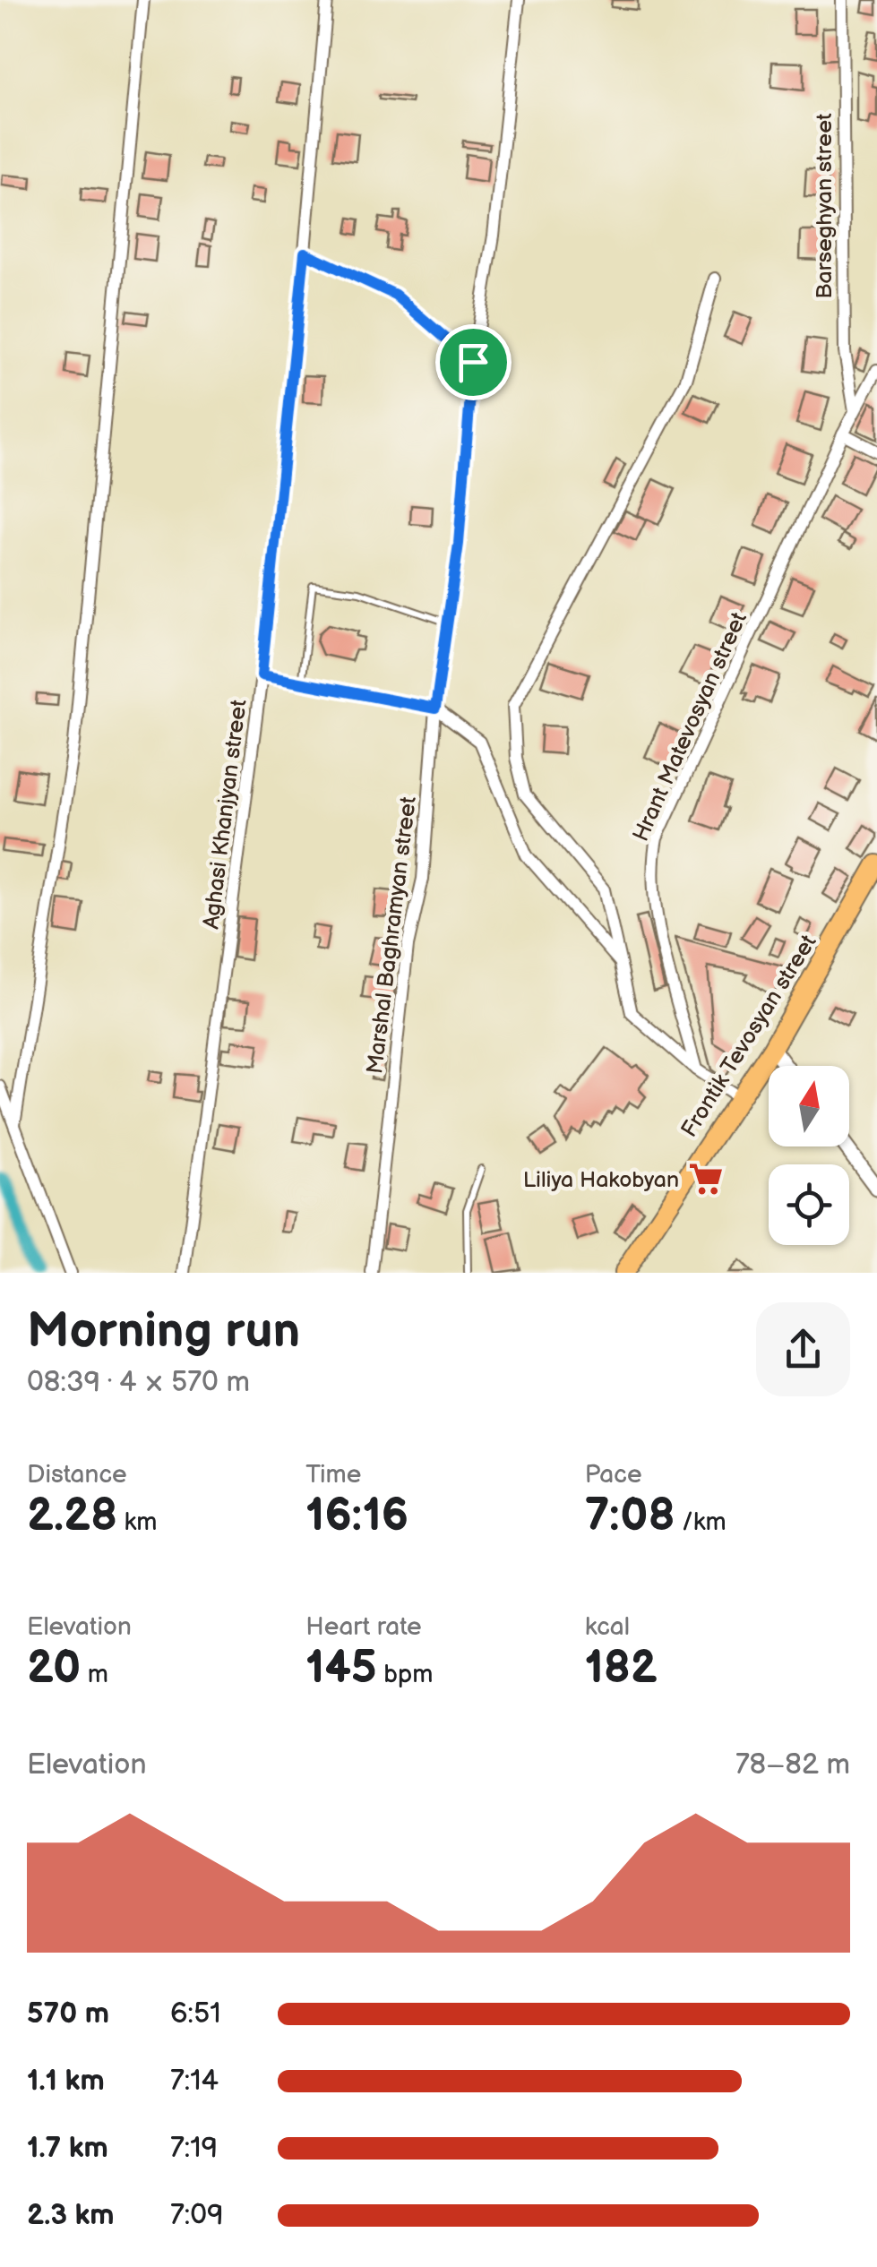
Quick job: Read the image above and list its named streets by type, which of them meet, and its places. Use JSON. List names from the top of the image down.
{
  "streets": {
    "main road": ["Frontik Tevosyan street"],
    "street": [
      "Barseghyan street",
      "Hrant Matevosyan street",
      "Aghasi Khanjyan street",
      "Marshal Baghramyan street"
    ]
  },
  "crossings": [
    ["Barseghyan street", "Hrant Matevosyan street"]
  ],
  "places": {
    "supermarket": ["Liliya Hakobyan"]
  },
  "north": "top",
  "page": {
    "heading": ["Morning run", "08:39 · 4 × 570 m"],
    "stats": [
      ["Distance", "2.28 km"],
      ["Time", "16:16"],
      ["Pace", "7:08 /km"],
      ["Elevation", "20 m"],
      ["Heart rate", "145 bpm"],
      ["kcal", "182"]
    ],
    "chart": ["Elevation", "78–82 m"],
    "list": [
      {
        "name": "570 m",
        "note": "6:51"
      },
      {
        "name": "1.1 km",
        "note": "7:14"
      },
      {
        "name": "1.7 km",
        "note": "7:19"
      },
      {
        "name": "2.3 km",
        "note": "7:09"
      }
    ]
  }
}
